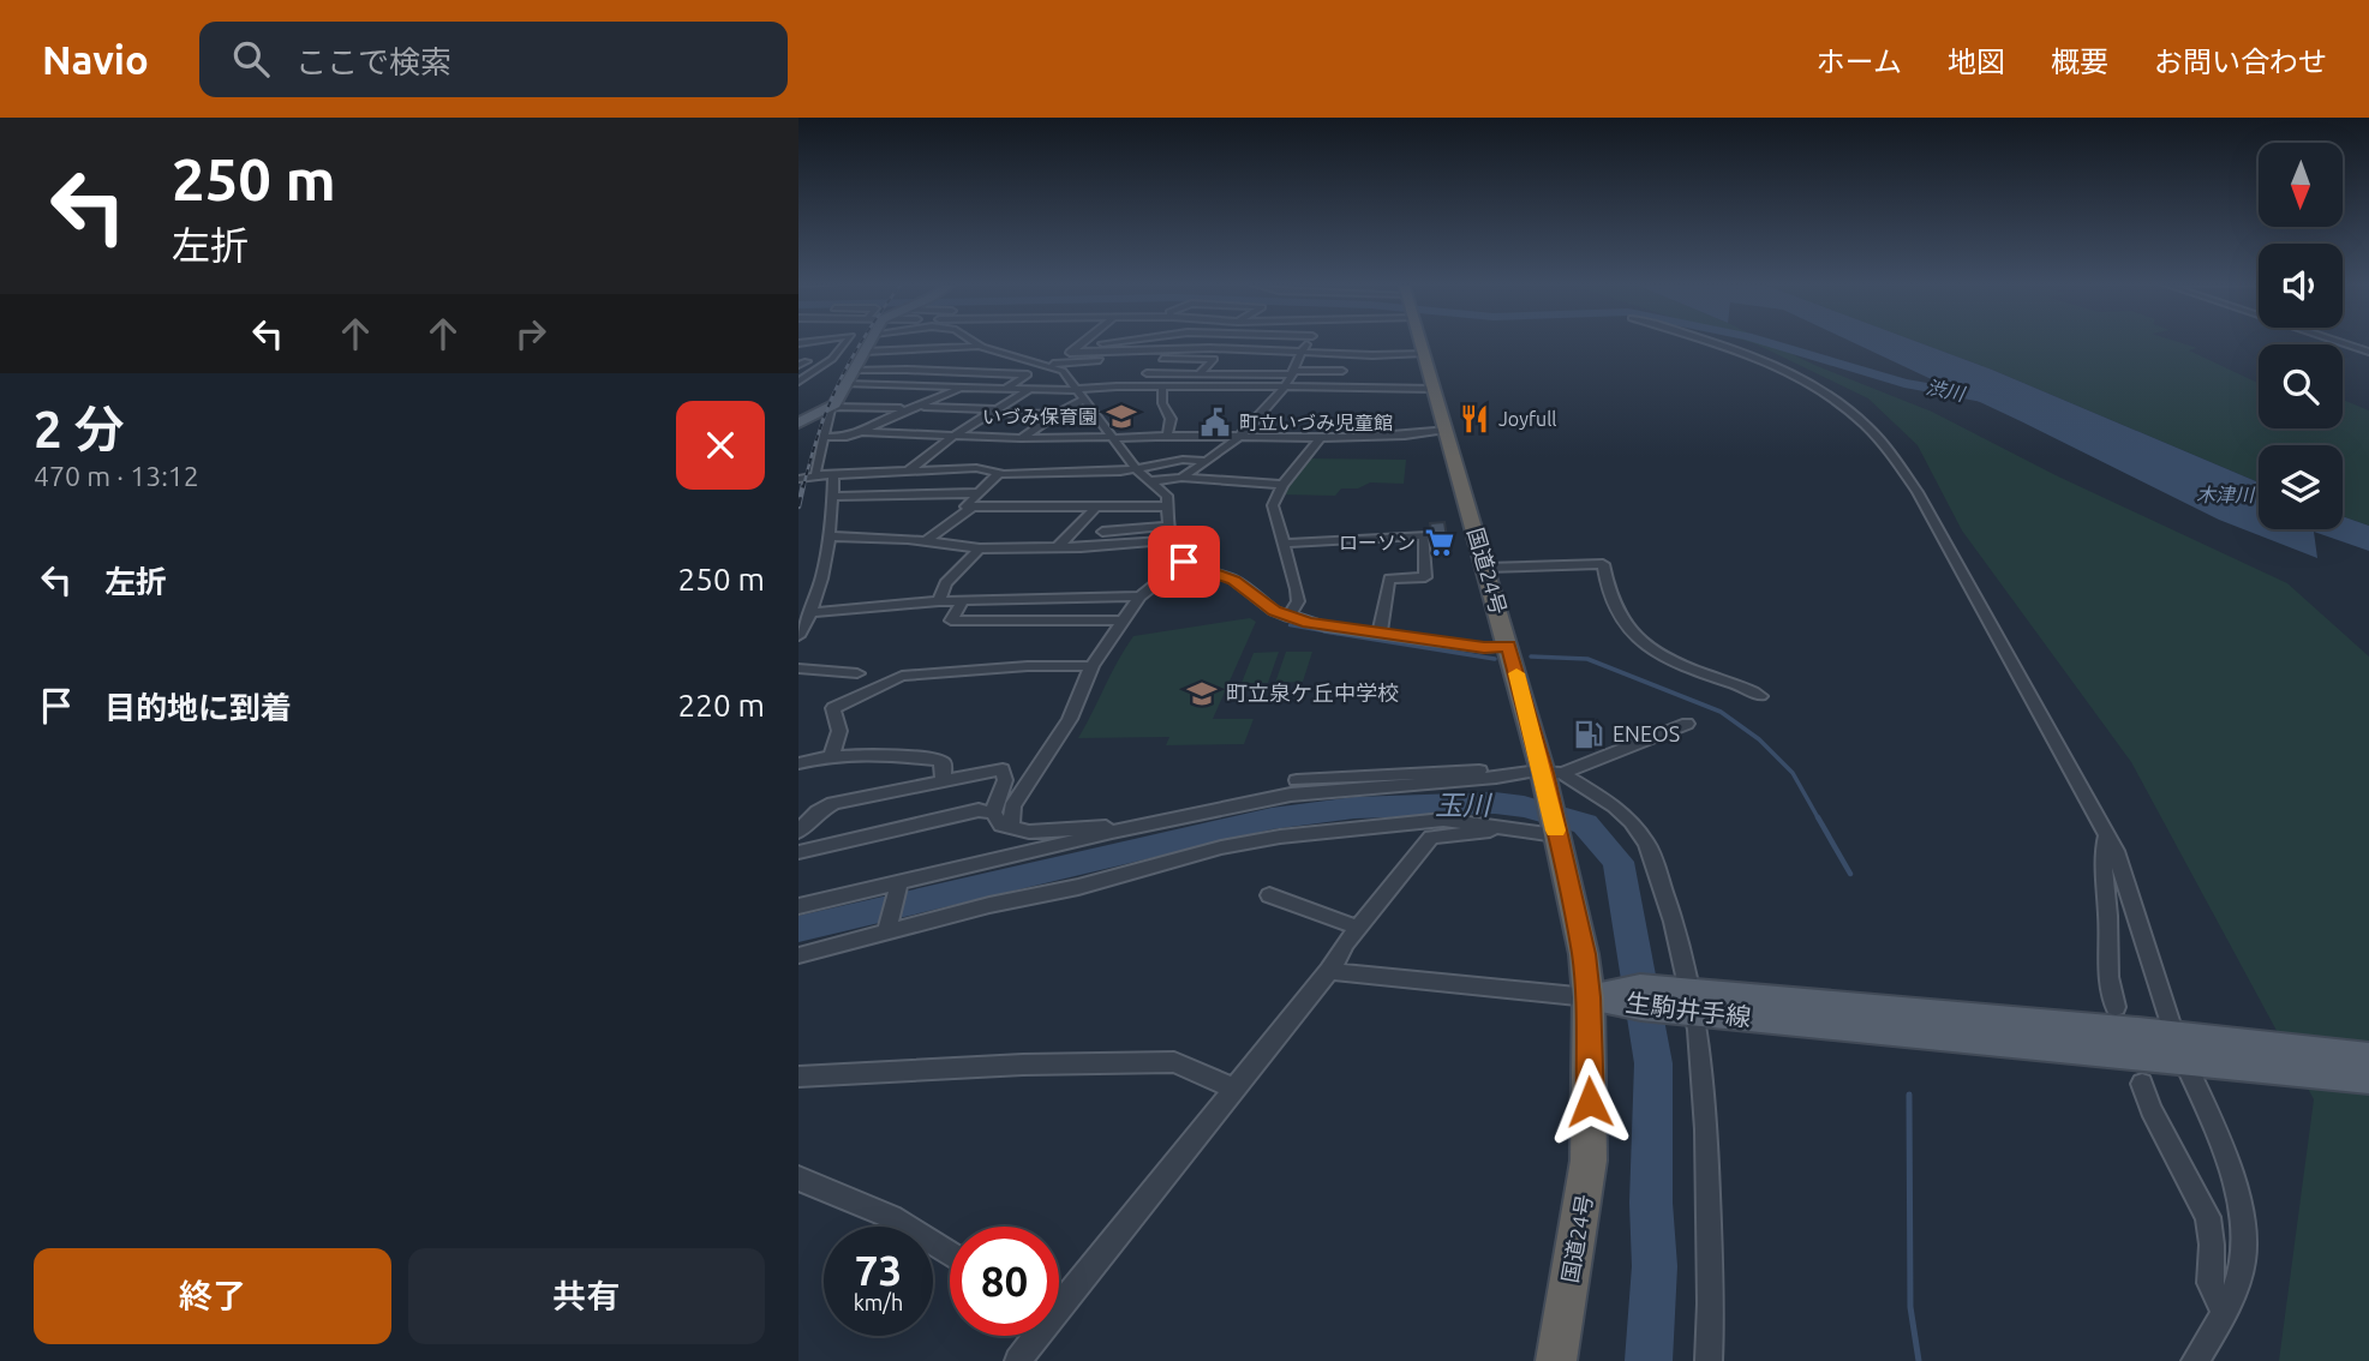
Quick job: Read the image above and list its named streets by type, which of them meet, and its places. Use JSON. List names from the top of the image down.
{
  "streets": {
    "highway": ["国道24号"],
    "main road": ["生駒井手線"]
  },
  "crossings": [
    ["国道24号", "生駒井手線"]
  ],
  "water": ["渋川", "木津川", "玉川"],
  "places": {
    "school or university": ["いづみ保育園", "町立泉ケ丘中学校"],
    "restaurant": ["Joyfull"],
    "public building": ["町立いづみ児童館"],
    "supermarket": ["ローソン"],
    "fuel station": ["ENEOS"]
  },
  "north": "bottom",
  "page": {
    "header": "Navio",
    "search": "ここで検索",
    "nav": [
      "ホーム",
      "地図",
      "概要",
      "お問い合わせ"
    ],
    "turn": ["250 m", "左折"],
    "heading": ["2 分", "470 m · 13:12"],
    "list": [
      {
        "name": "左折",
        "value": "250 m"
      },
      {
        "name": "目的地に到着",
        "value": "220 m"
      }
    ],
    "speed": "73 km/h",
    "limit": "80",
    "buttons": ["終了", "共有"]
  }
}
